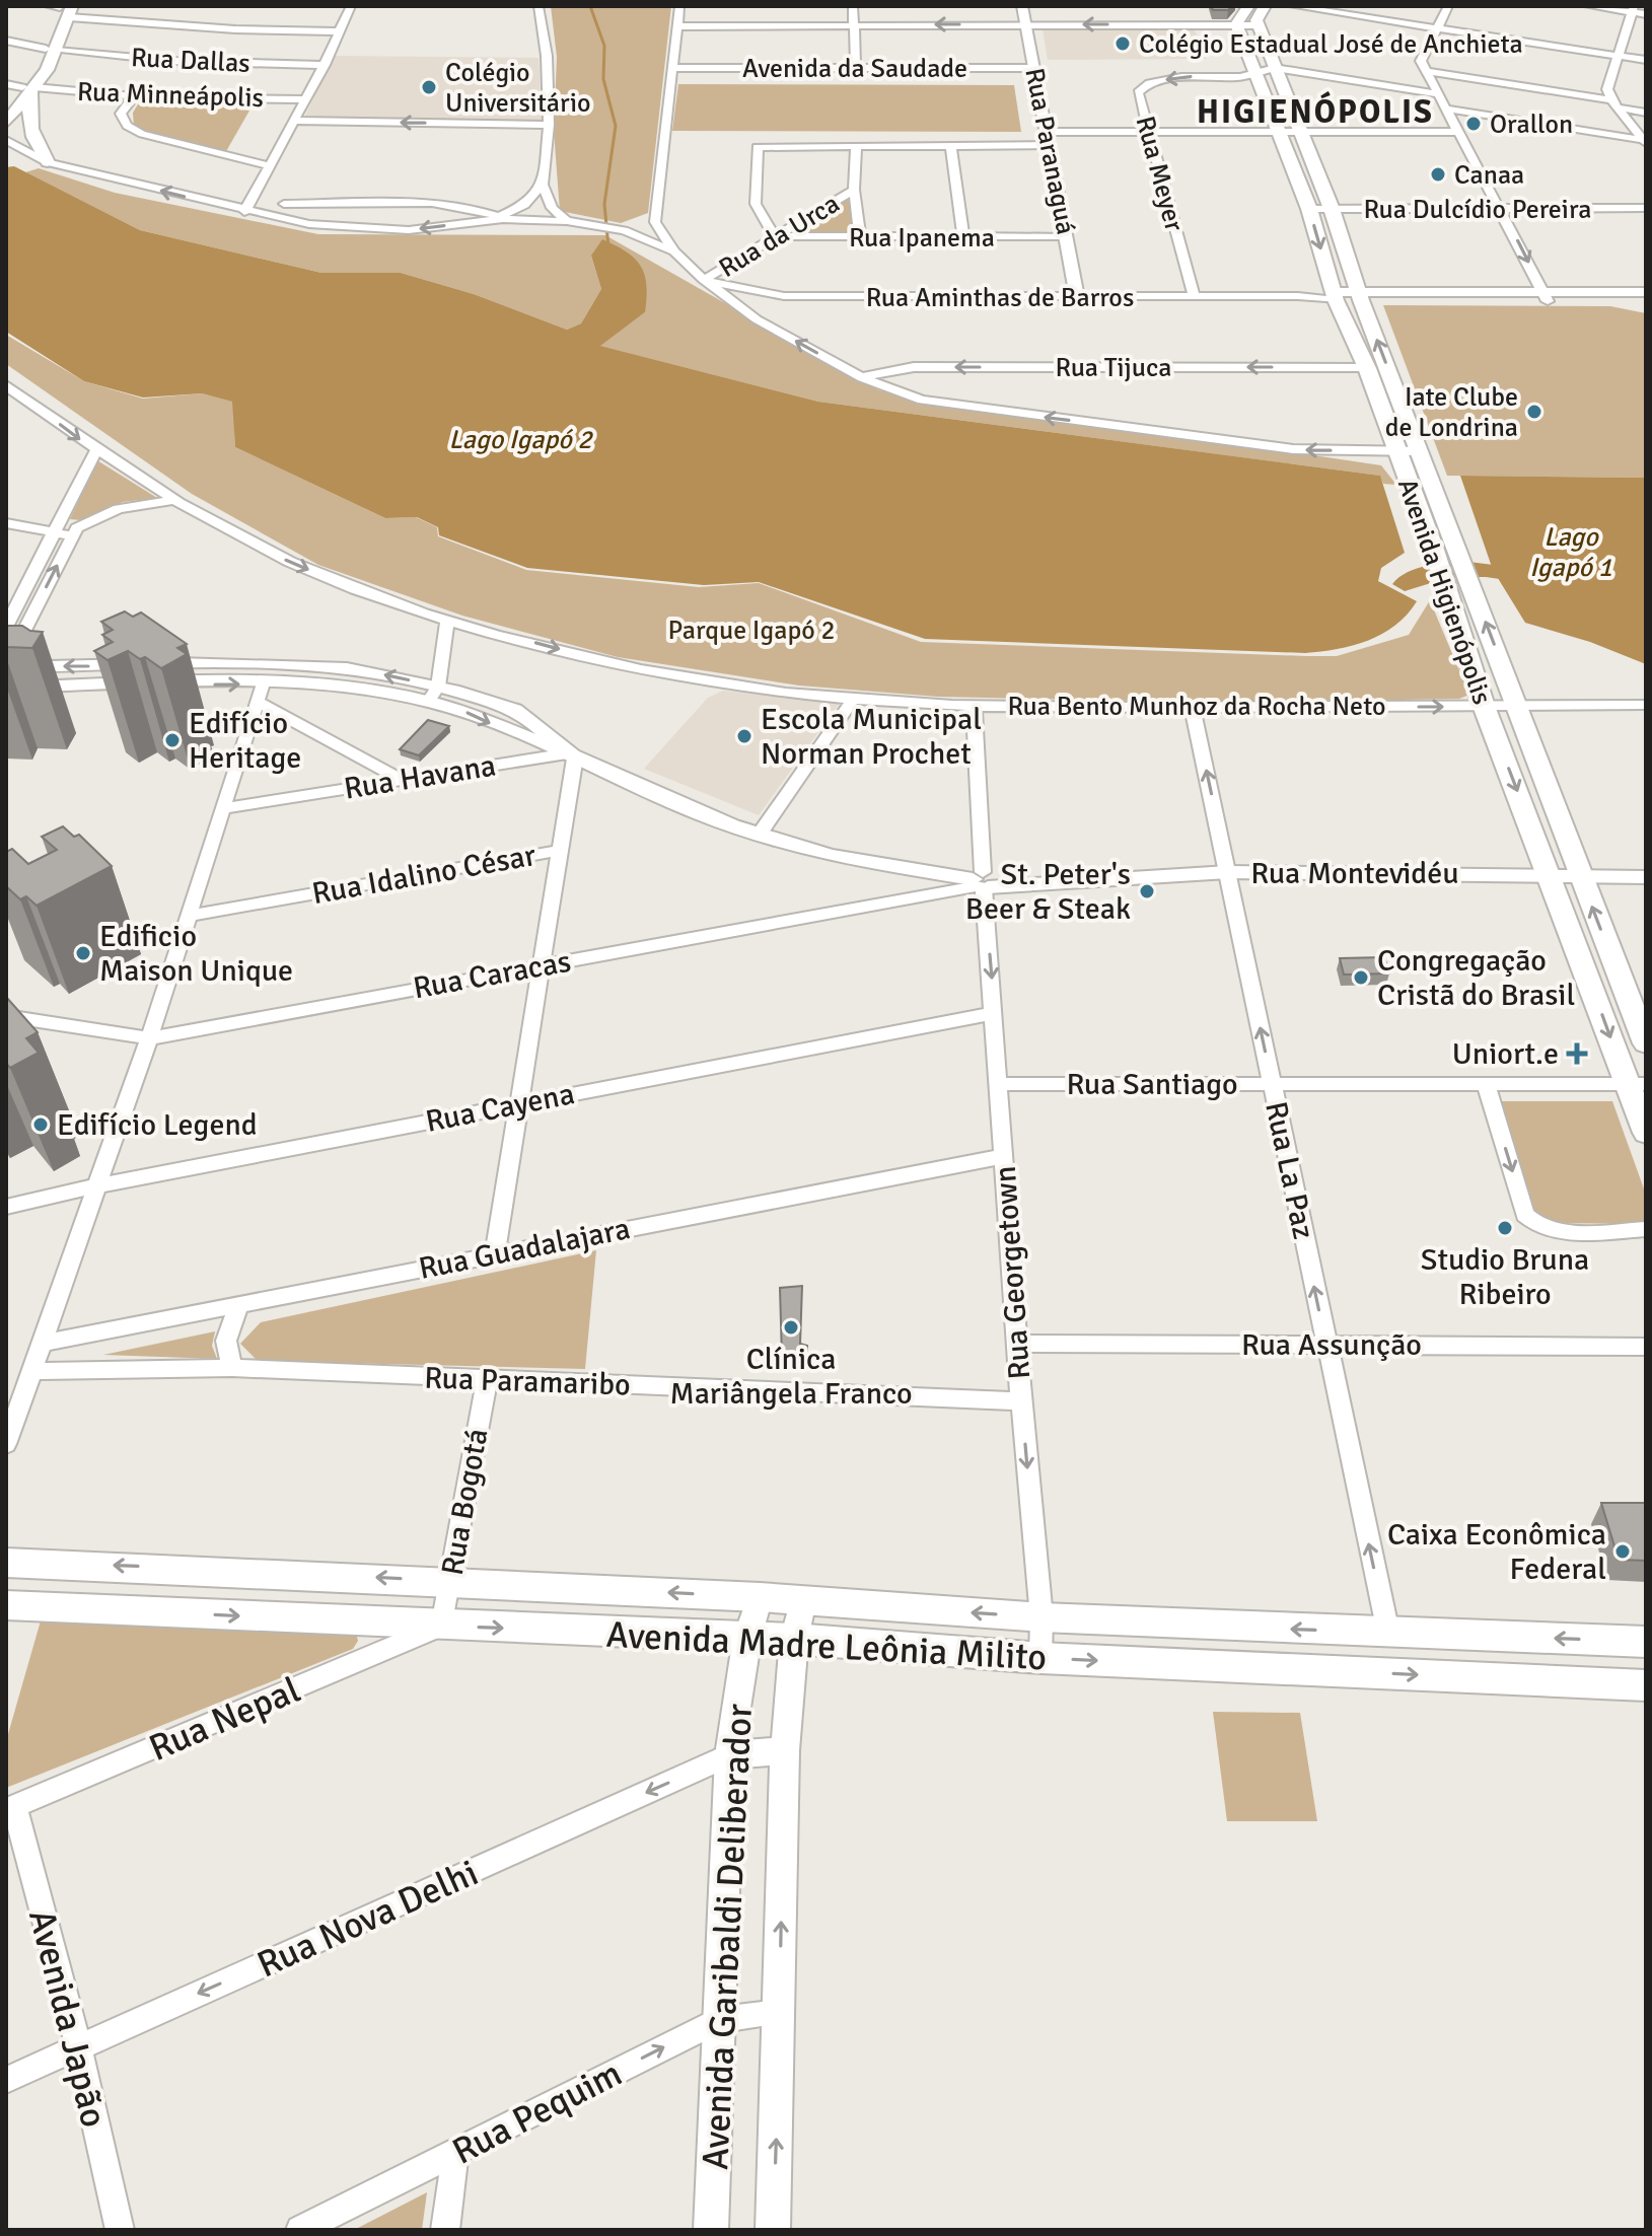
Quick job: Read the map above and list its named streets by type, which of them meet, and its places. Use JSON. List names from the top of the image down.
{
  "streets": {
    "main road": ["Avenida Higienópolis", "Avenida Madre Leônia Milito"],
    "street": [
      "Rua Dallas",
      "Avenida da Saudade",
      "Rua Minneápolis",
      "Rua Paranaguá",
      "Rua Meyer",
      "Rua Dulcídio Pereira",
      "Rua da Urca",
      "Rua Ipanema",
      "Rua Aminthas de Barros",
      "Rua Tijuca",
      "Rua Bento Munhoz da Rocha Neto",
      "Rua Havana",
      "Rua Montevidéu",
      "Rua Idalino César",
      "Rua Caracas",
      "Rua Santiago",
      "Rua Cayena",
      "Rua La Paz",
      "Rua Guadalajara",
      "Rua Georgetown",
      "Rua Assunção",
      "Rua Paramaribo",
      "Rua Bogotá",
      "Rua Nepal",
      "Rua Nova Delhi",
      "Avenida Garibaldi Deliberador",
      "Avenida Japão",
      "Rua Pequim"
    ]
  },
  "crossings": [
    ["Avenida da Saudade", "Rua Paranaguá"],
    ["Rua Paranaguá", "Rua Ipanema"],
    ["Rua Paranaguá", "Rua Aminthas de Barros"],
    ["Rua Meyer", "Rua Aminthas de Barros"],
    ["Rua Meyer", "Avenida Higienópolis"],
    ["Rua Dulcídio Pereira", "Avenida Higienópolis"],
    ["Rua da Urca", "Rua Ipanema"],
    ["Rua da Urca", "Rua Aminthas de Barros"],
    ["Rua Aminthas de Barros", "Avenida Higienópolis"],
    ["Rua Tijuca", "Avenida Higienópolis"],
    ["Avenida Higienópolis", "Rua Bento Munhoz da Rocha Neto"],
    ["Avenida Higienópolis", "Rua Montevidéu"],
    ["Avenida Higienópolis", "Rua Santiago"],
    ["Rua Bento Munhoz da Rocha Neto", "Rua La Paz"],
    ["Rua Bento Munhoz da Rocha Neto", "Rua Georgetown"],
    ["Rua Havana", "Rua Montevidéu"],
    ["Rua Montevidéu", "Rua Caracas"],
    ["Rua Montevidéu", "Rua La Paz"],
    ["Rua Montevidéu", "Rua Georgetown"],
    ["Rua Caracas", "Rua Georgetown"],
    ["Rua Santiago", "Rua La Paz"],
    ["Rua Santiago", "Rua Georgetown"],
    ["Rua Cayena", "Rua Georgetown"],
    ["Rua La Paz", "Rua Assunção"],
    ["Rua La Paz", "Avenida Madre Leônia Milito"],
    ["Rua Guadalajara", "Rua Georgetown"],
    ["Rua Georgetown", "Rua Assunção"],
    ["Rua Georgetown", "Rua Paramaribo"],
    ["Rua Georgetown", "Avenida Madre Leônia Milito"],
    ["Rua Paramaribo", "Rua Bogotá"],
    ["Rua Bogotá", "Avenida Madre Leônia Milito"],
    ["Rua Bogotá", "Rua Nepal"],
    ["Avenida Madre Leônia Milito", "Rua Nepal"],
    ["Avenida Madre Leônia Milito", "Avenida Garibaldi Deliberador"],
    ["Rua Nepal", "Avenida Japão"],
    ["Rua Nova Delhi", "Avenida Garibaldi Deliberador"],
    ["Rua Nova Delhi", "Avenida Japão"],
    ["Avenida Garibaldi Deliberador", "Rua Pequim"]
  ],
  "one_way": [
    "Rua La Paz",
    "Rua Georgetown",
    "Rua Nova Delhi",
    "Rua Pequim"
  ],
  "districts": ["HIGIENÓPOLIS"],
  "water": ["Lago Igapó 2", "Lago Igapó 1"],
  "parks": ["Parque Igapó 2"],
  "places": {
    "other": [
      "Colégio Estadual José de Anchieta",
      "Colégio Universitário",
      "Orallon",
      "Canaa",
      "Iate Clube de Londrina",
      "Escola Municipal Norman Prochet",
      "Edifício Heritage",
      "St. Peter's Beer & Steak",
      "Edificio Maison Unique",
      "Congregação Cristã do Brasil",
      "Edifício Legend",
      "Studio Bruna Ribeiro",
      "Clínica Mariângela Franco",
      "Caixa Econômica Federal"
    ],
    "health": ["Uniort.e"]
  }
}
